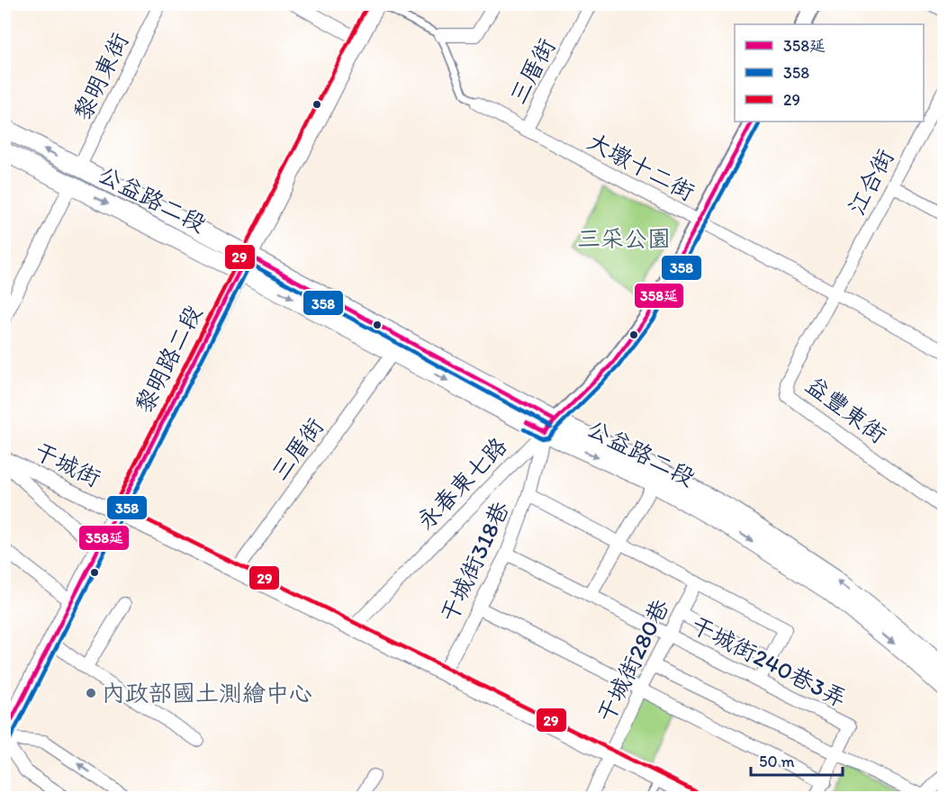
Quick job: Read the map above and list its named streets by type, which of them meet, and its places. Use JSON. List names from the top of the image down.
{
  "streets": {
    "main road": ["公益路二段", "黎明路二段"],
    "street": [
      "三厝街",
      "黎明東街",
      "大墩十二街",
      "江合街",
      "益豐東街",
      "干城街",
      "永春東七路",
      "干城街318巷",
      "干城街280巷",
      "干城街240巷3弄"
    ]
  },
  "crossings": [
    ["三厝街", "大墩十二街"],
    ["三厝街", "公益路二段"],
    ["三厝街", "干城街"],
    ["黎明東街", "公益路二段"],
    ["大墩十二街", "江合街"],
    ["大墩十二街", "益豐東街"],
    ["大墩十二街", "永春東七路"],
    ["江合街", "益豐東街"],
    ["公益路二段", "黎明路二段"],
    ["公益路二段", "永春東七路"],
    ["公益路二段", "干城街318巷"],
    ["黎明路二段", "干城街"],
    ["干城街", "永春東七路"],
    ["干城街", "干城街318巷"],
    ["干城街", "干城街280巷"],
    ["永春東七路", "干城街318巷"],
    ["干城街318巷", "干城街240巷3弄"],
    ["干城街280巷", "干城街240巷3弄"]
  ],
  "parks": ["三采公園"],
  "places": ["內政部國土測繪中心"],
  "lines": ["transit line 29", "transit line 358延", "transit line 358"],
  "legend": ["358延", "358", "29"],
  "scale_bar": "50 m"
}
